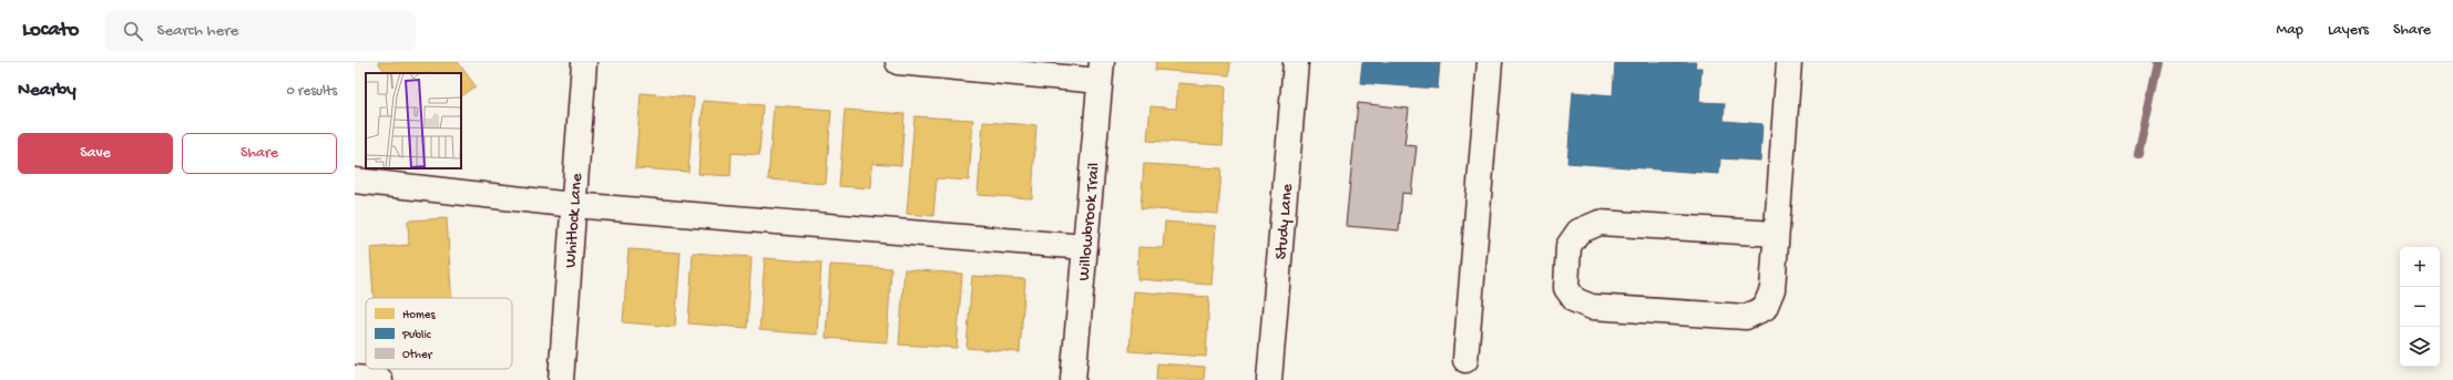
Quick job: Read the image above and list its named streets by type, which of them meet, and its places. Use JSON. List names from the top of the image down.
{
  "streets": {
    "street": ["Whitlock Lane", "Willowbrook Trail", "Study Lane"]
  },
  "legend": ["Homes", "Public", "Other"],
  "page": {
    "header": "Locato",
    "search": "Search here",
    "nav": ["Map", "Layers", "Share"],
    "heading": ["Nearby", "0 results"],
    "buttons": ["Save", "Share"],
    "map_buttons": ["+", "−"]
  }
}
